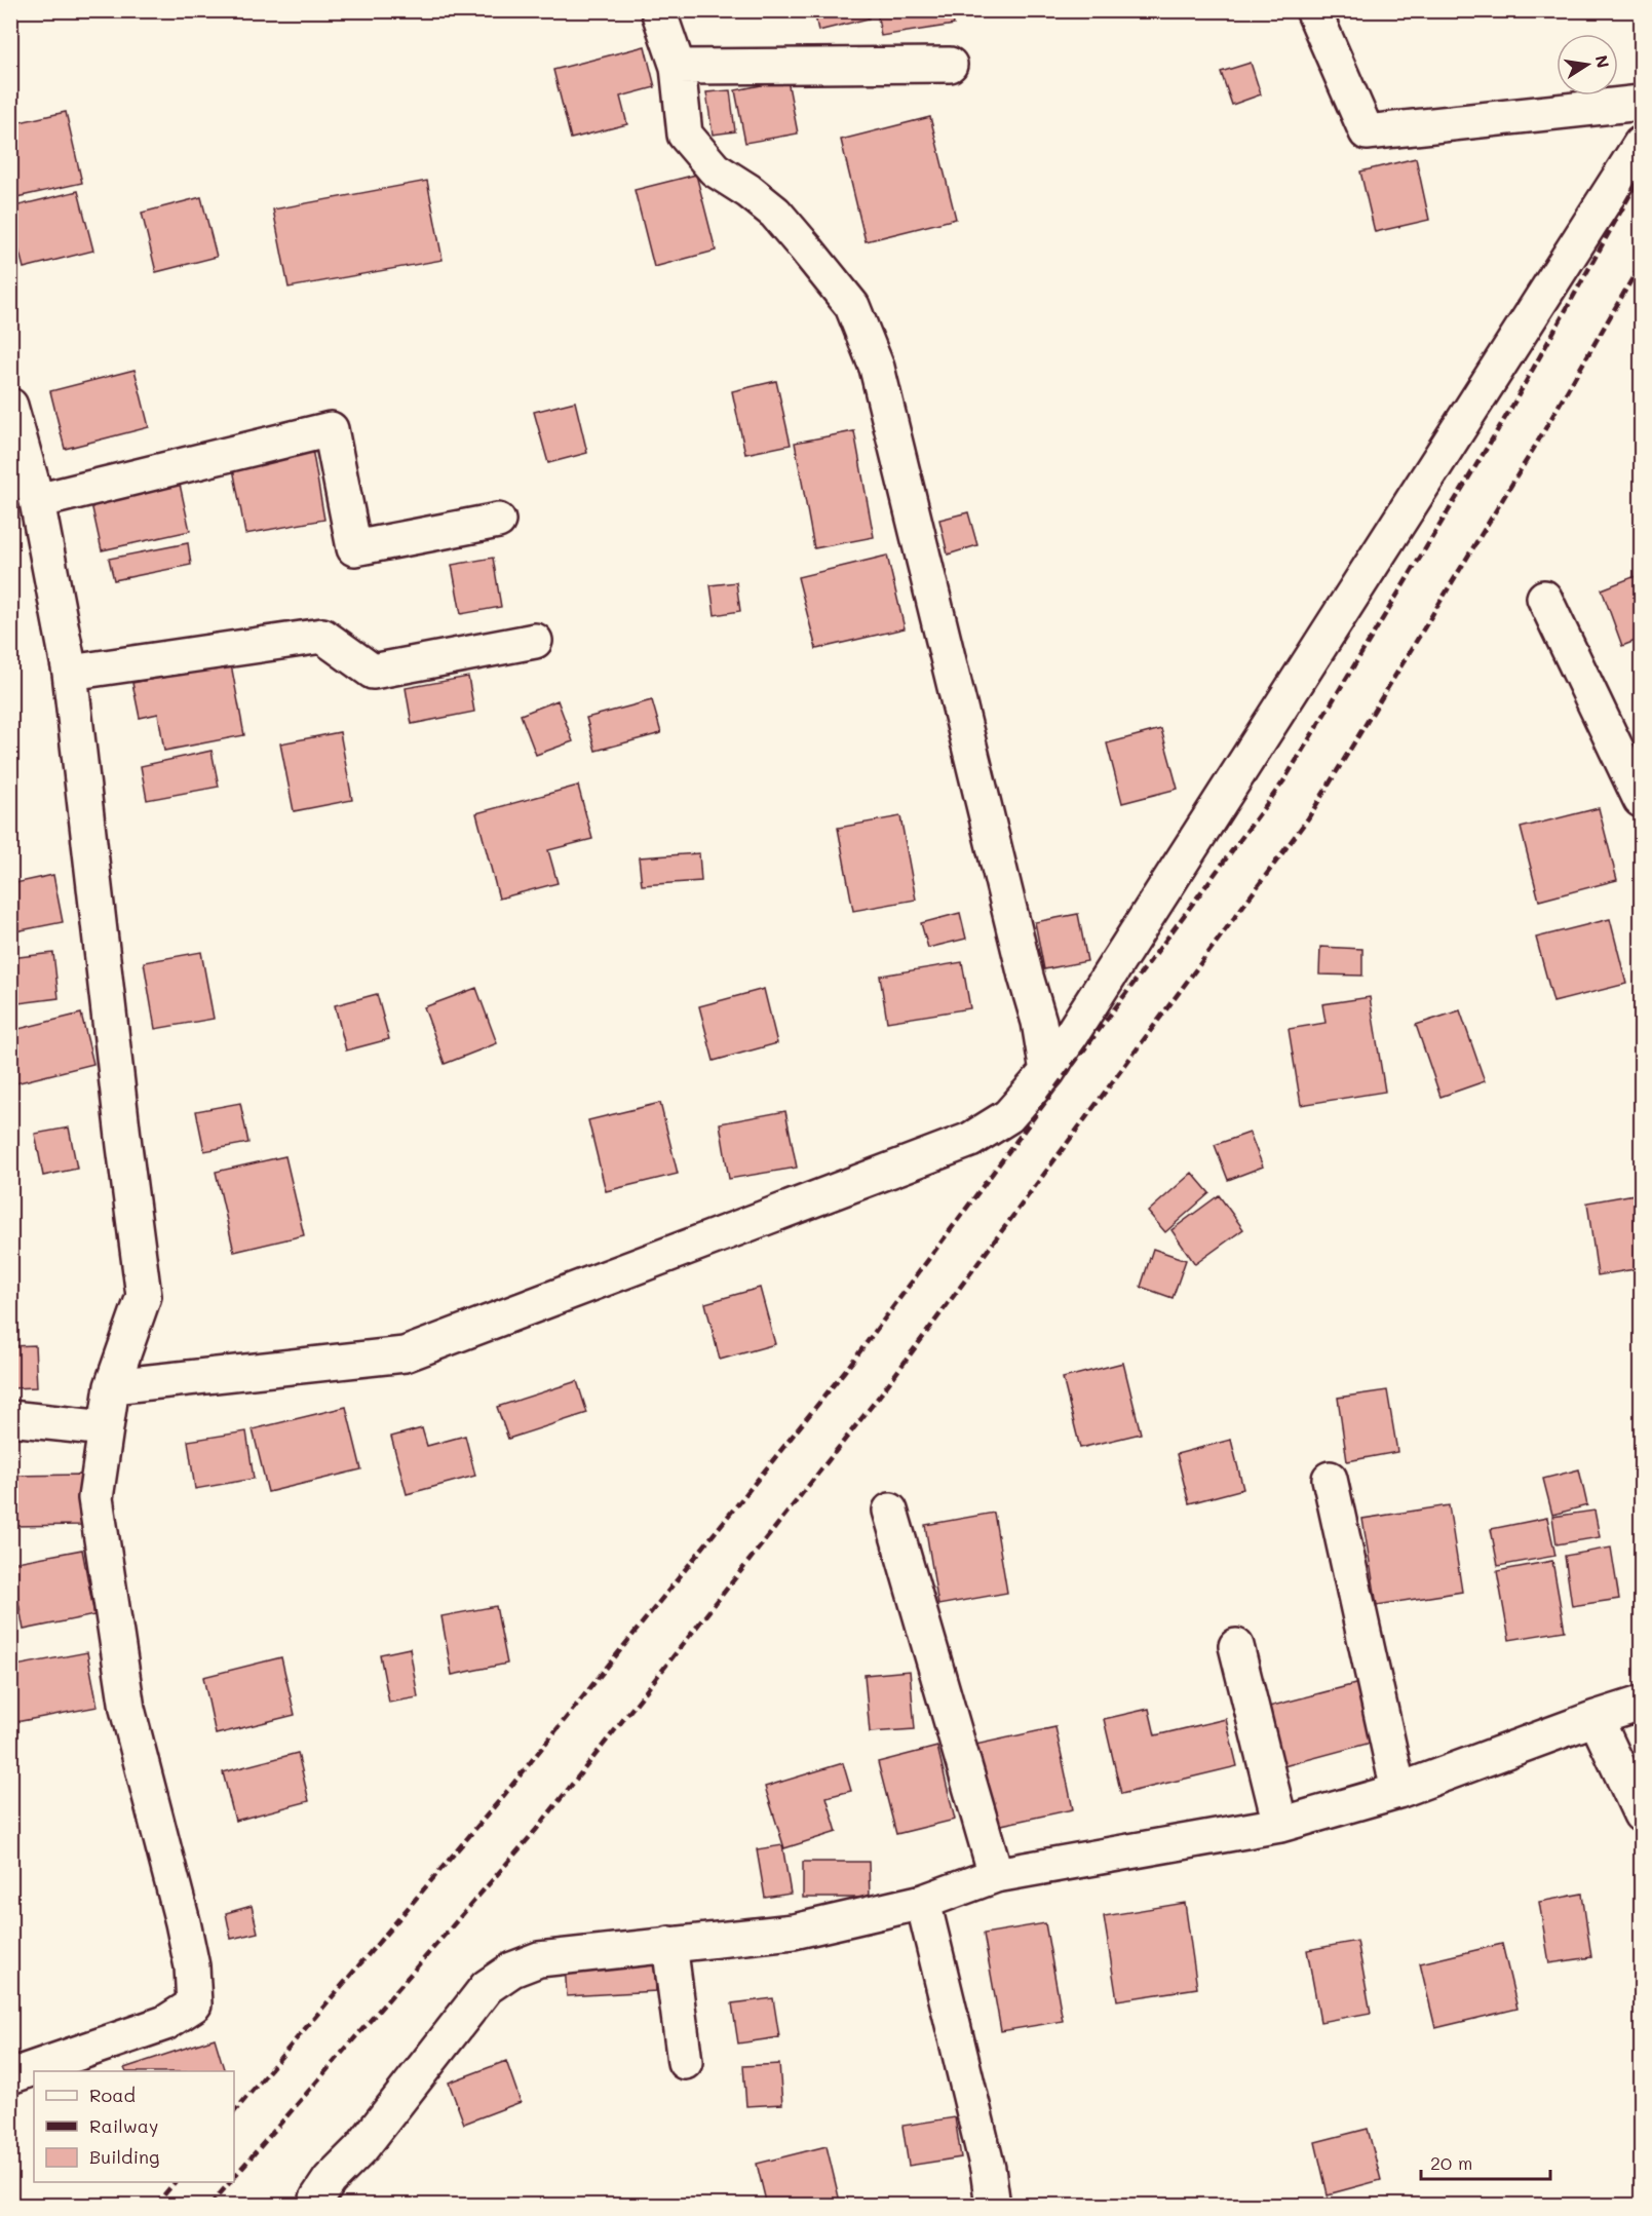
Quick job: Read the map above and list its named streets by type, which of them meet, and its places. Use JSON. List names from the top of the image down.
{
  "legend": ["Road", "Railway", "Building"],
  "scale_bar": "20 m",
  "north": "right"
}
